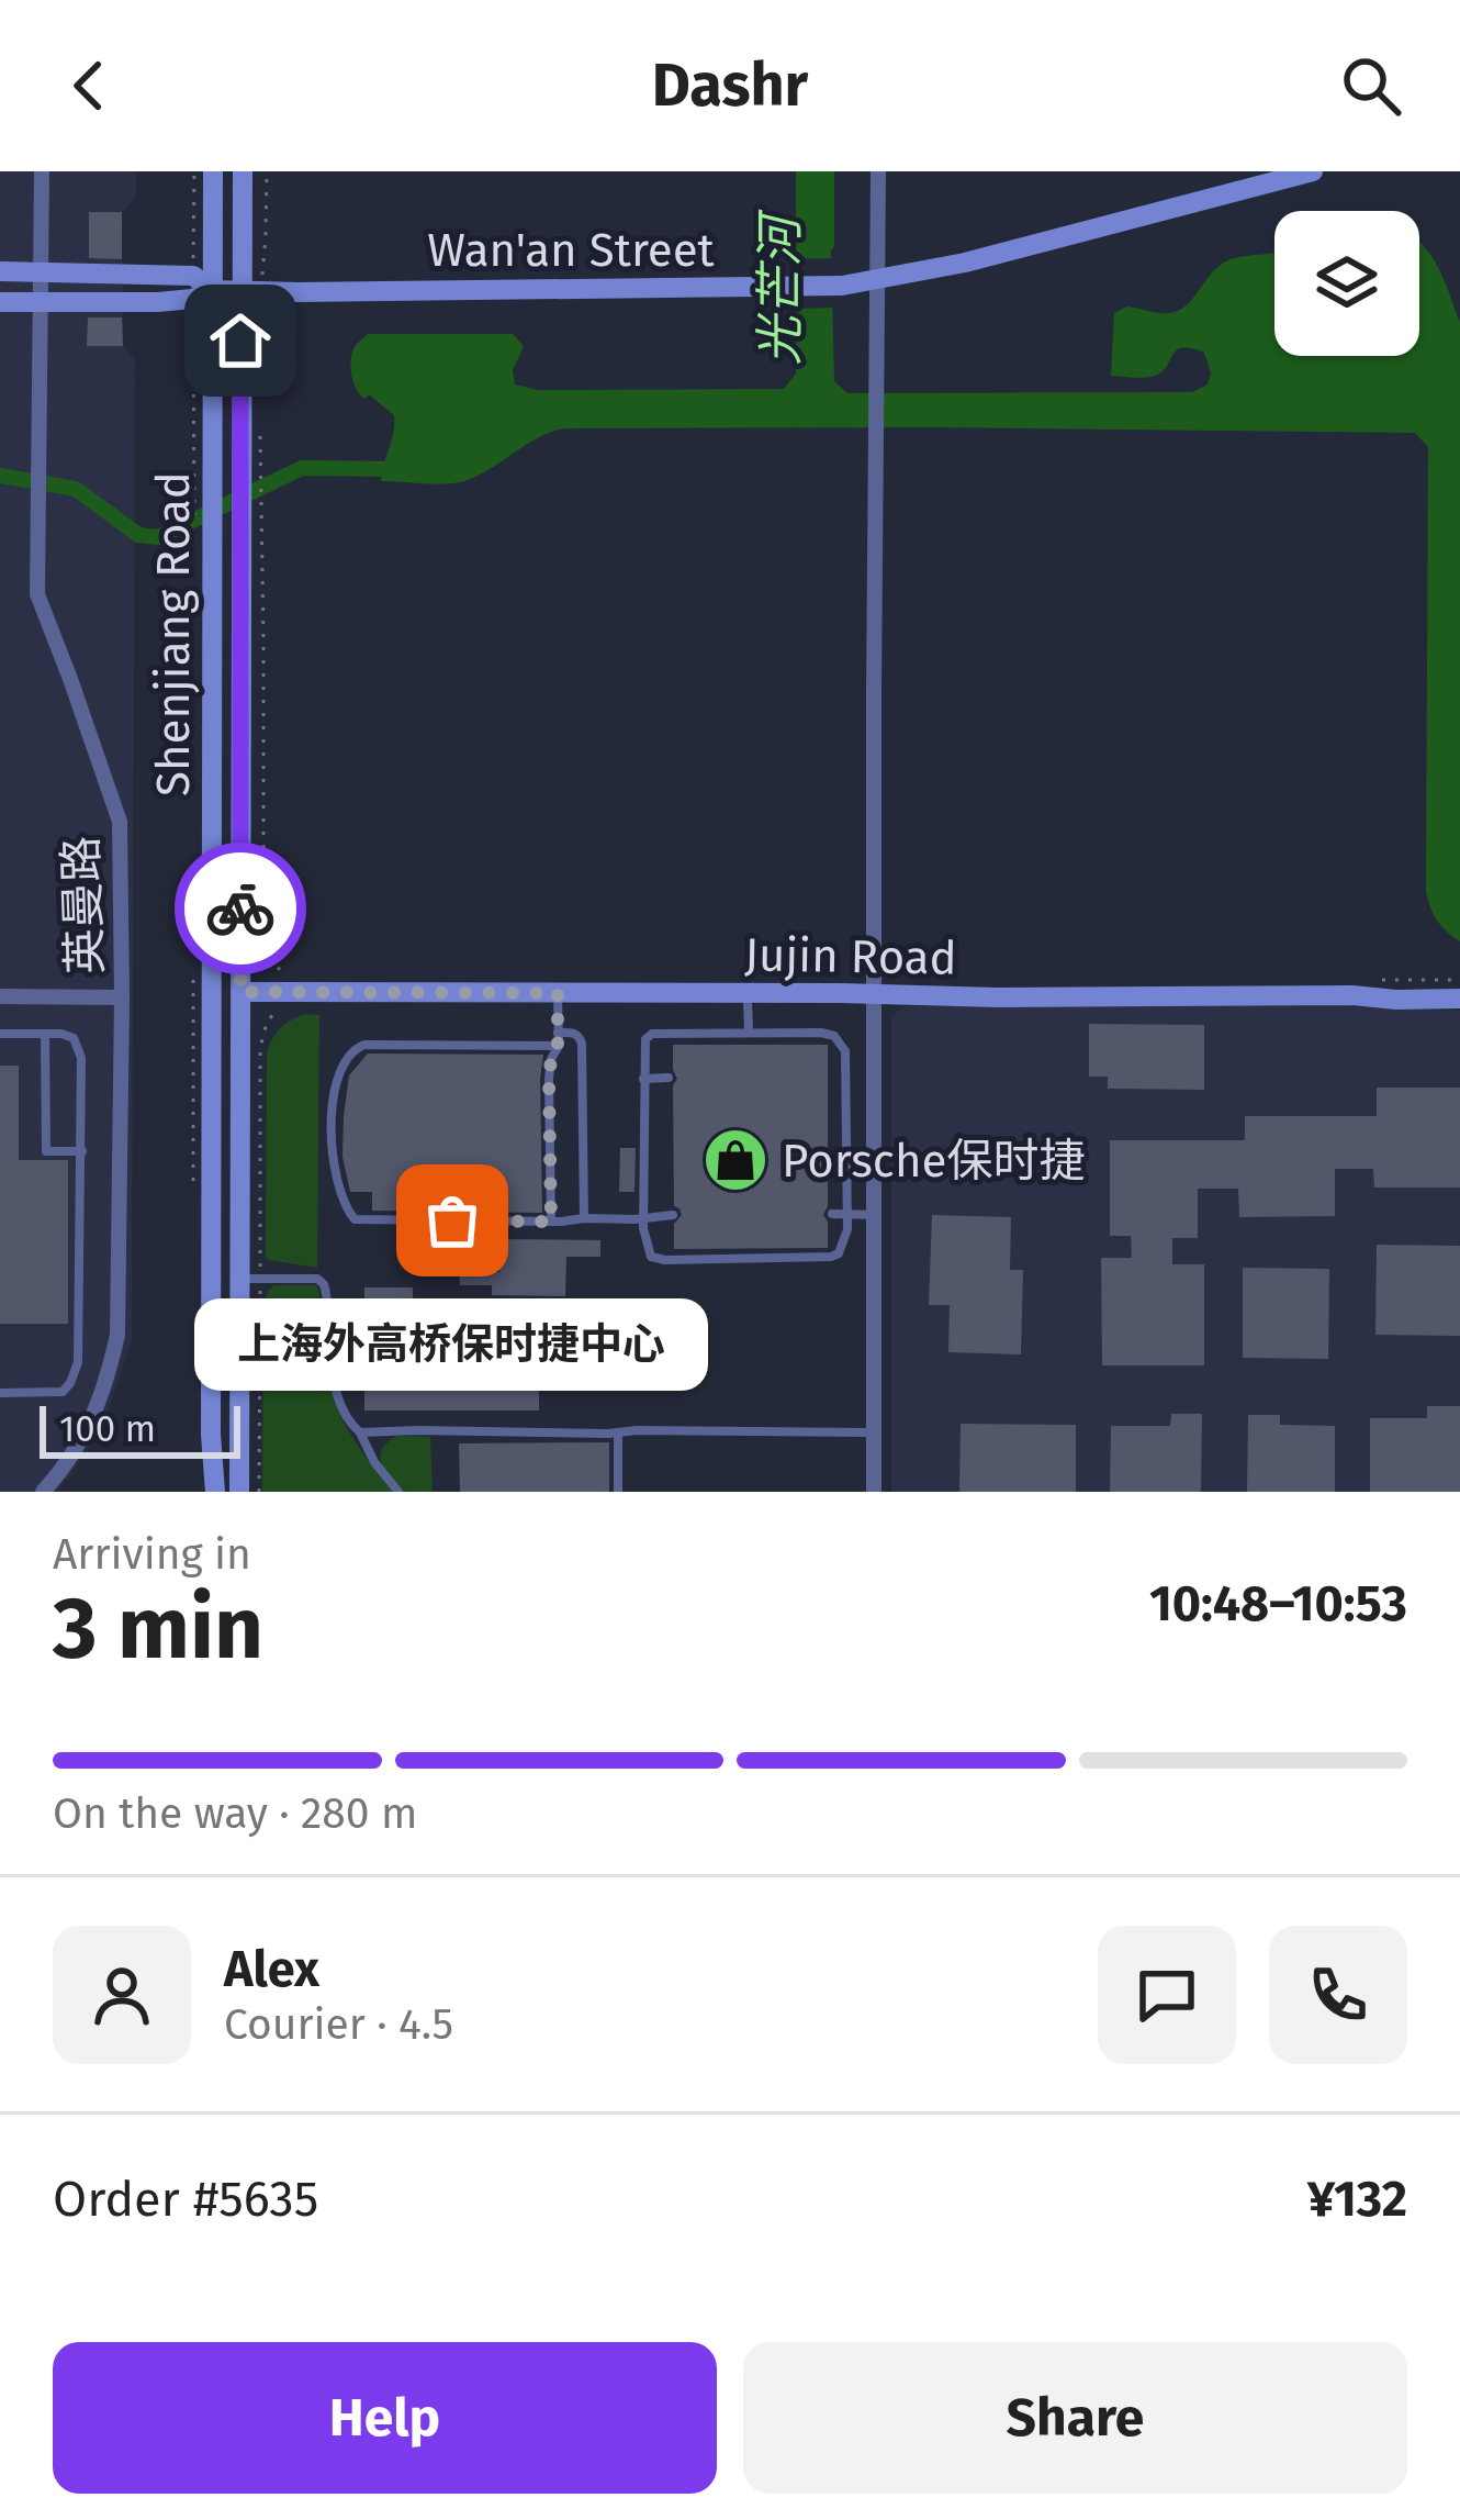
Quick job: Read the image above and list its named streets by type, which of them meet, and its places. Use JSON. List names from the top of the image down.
{
  "streets": {
    "street": [
      "Wan'an Street",
      "Shenjiang Road",
      "英曼路",
      "Jujin Road"
    ]
  },
  "crossings": [
    ["Wan'an Street", "Shenjiang Road"],
    ["Wan'an Street", "英曼路"],
    ["Shenjiang Road", "Jujin Road"]
  ],
  "water": ["光芒河"],
  "places": {
    "shop": ["Porsche保时捷"],
    "other": ["上海外高桥保时捷中心"]
  },
  "scale_bar": "100 m",
  "page": {
    "header": "Dashr",
    "bubble": "上海外高桥保时捷中心",
    "scale": "100 m",
    "heading": ["3 min", "Arriving in", "10:48–10:53"],
    "panel": [
      "Alex",
      "Courier · 4.5",
      "Order #5635",
      "¥132"
    ],
    "bar": "On the way · 280 m",
    "buttons": ["Help", "Share"]
  }
}
